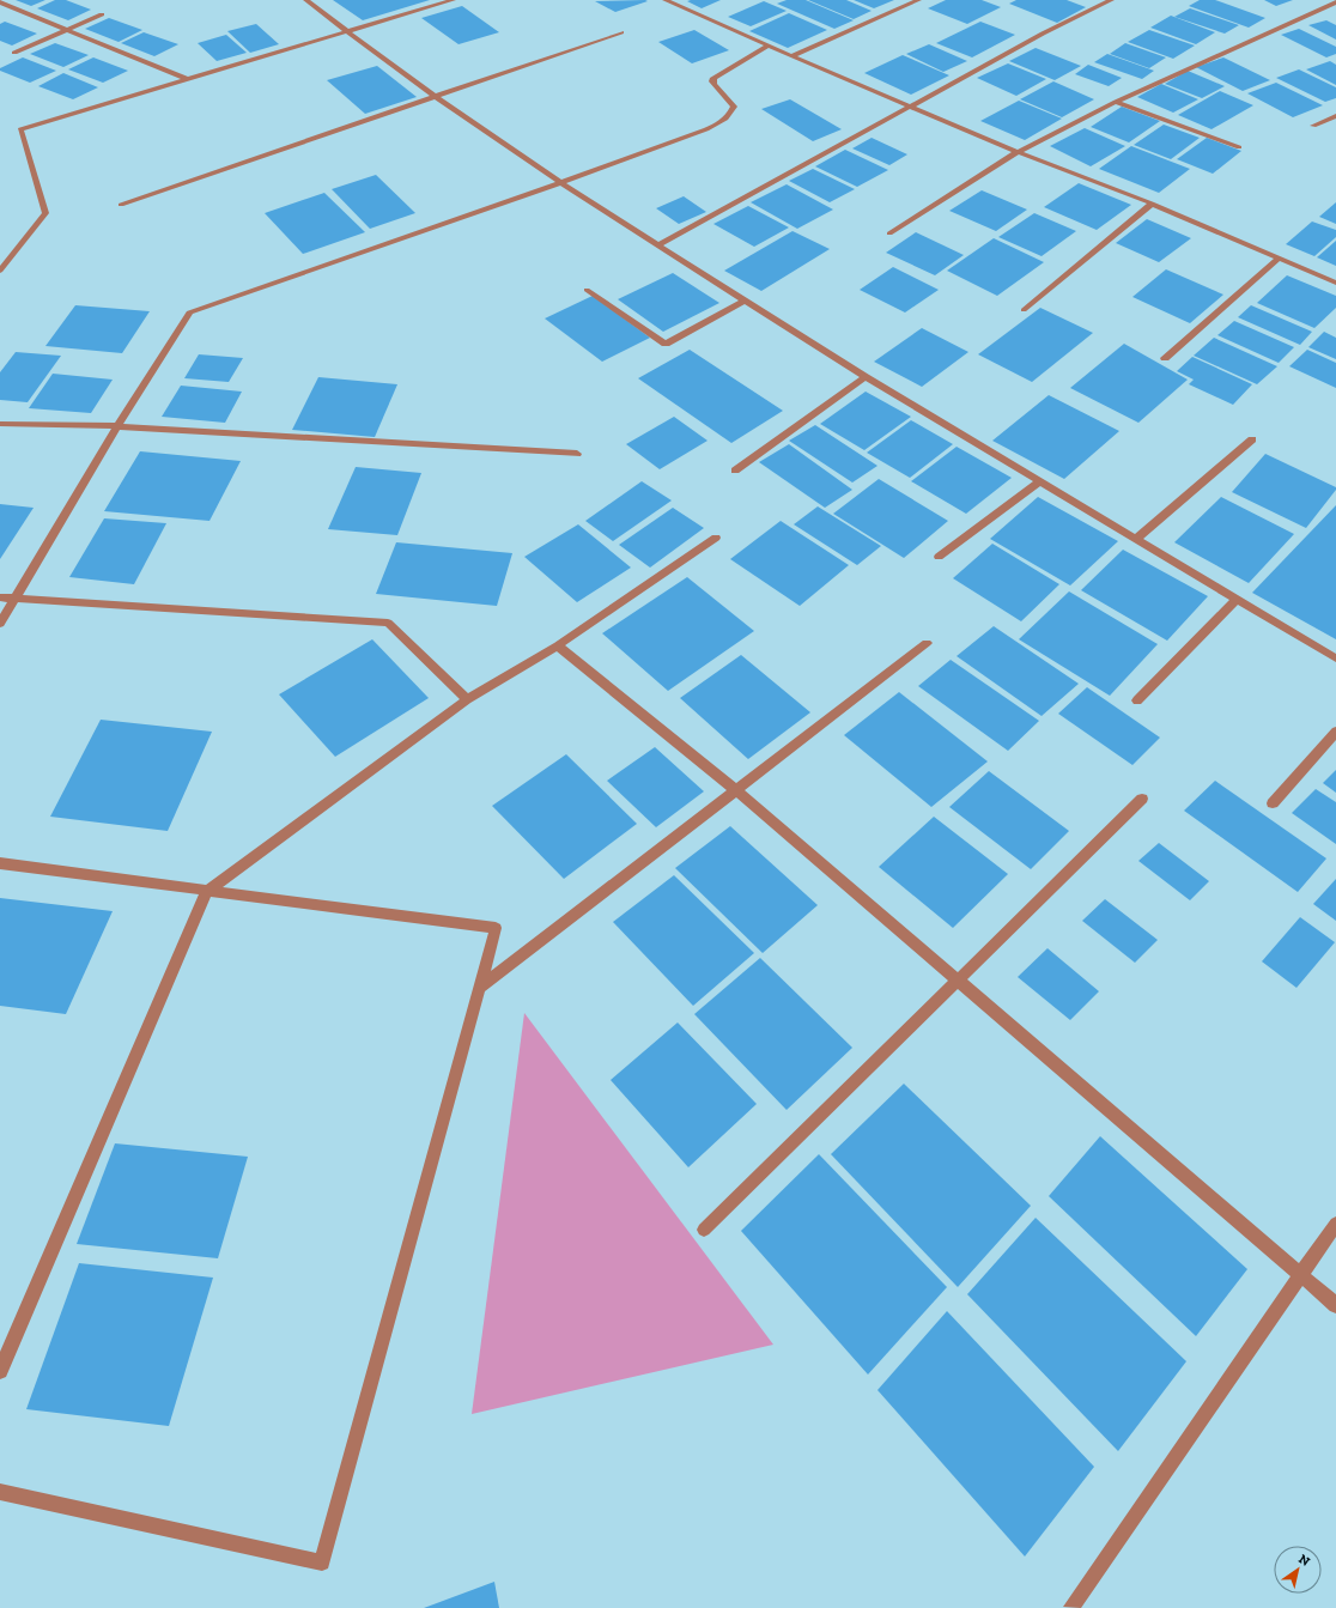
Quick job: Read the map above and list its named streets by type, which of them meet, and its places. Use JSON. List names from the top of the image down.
{
  "north": "top right"
}
